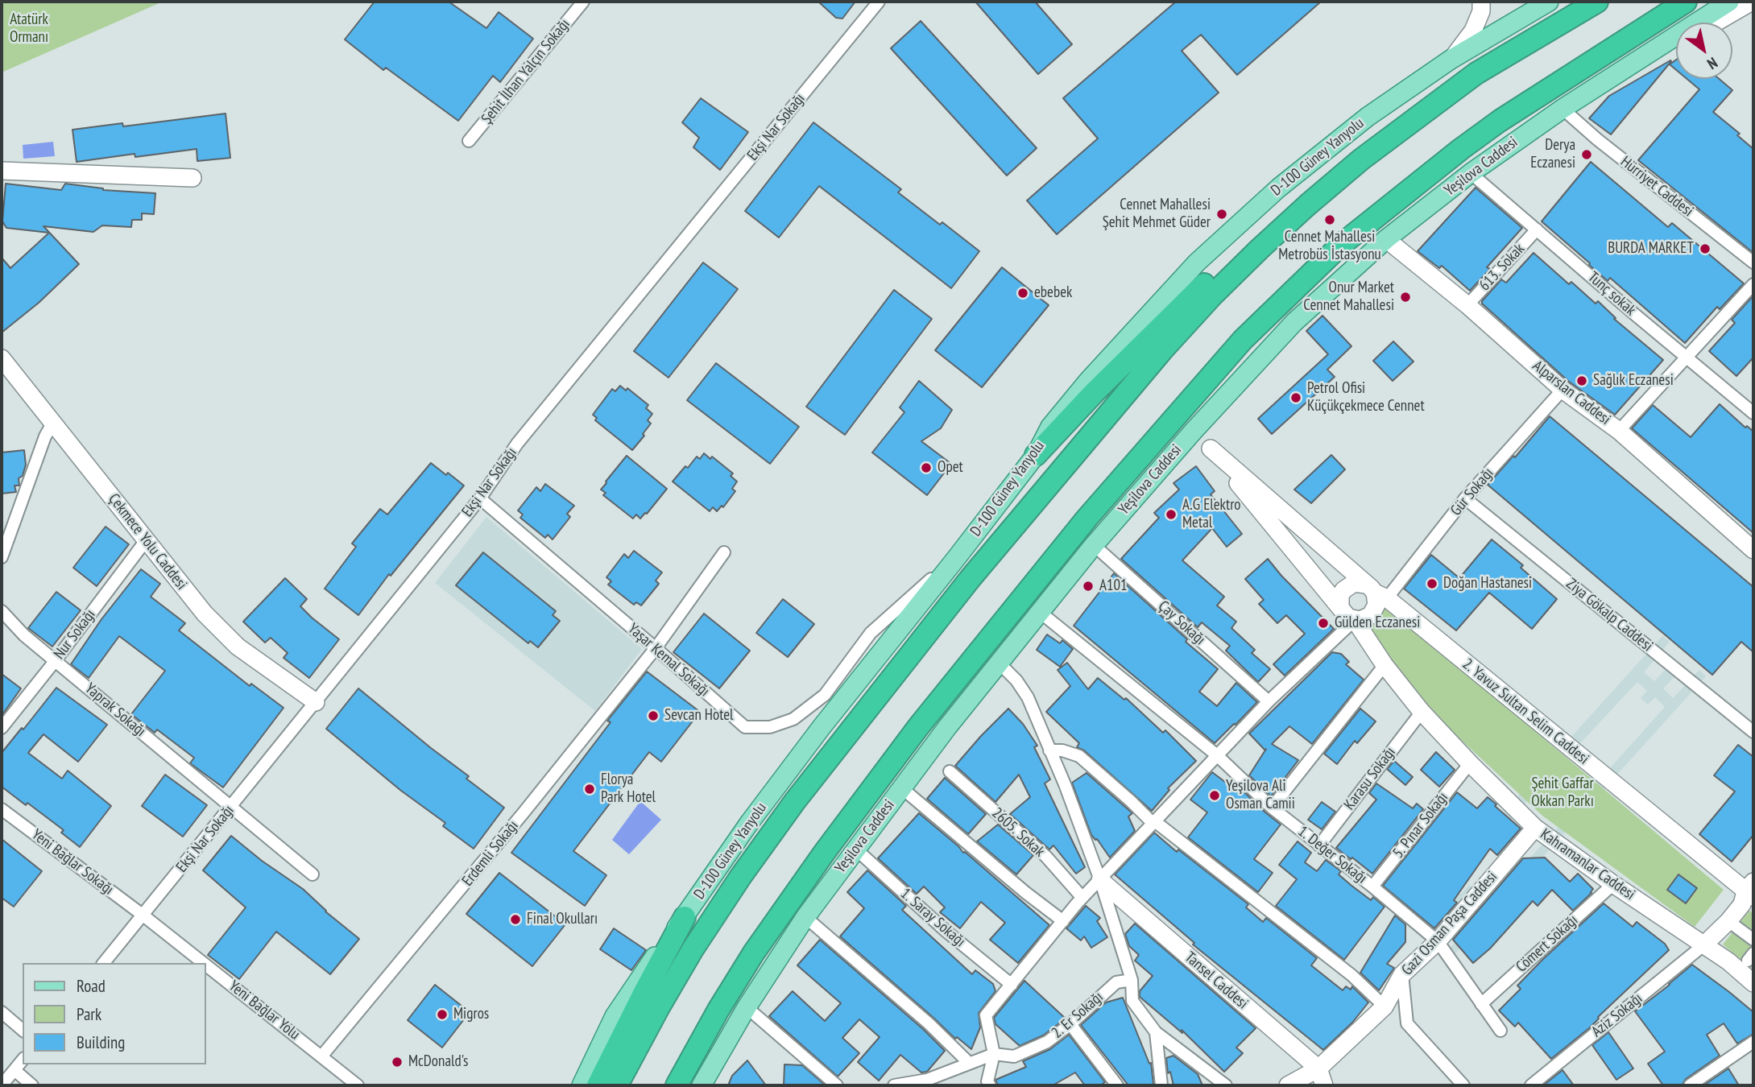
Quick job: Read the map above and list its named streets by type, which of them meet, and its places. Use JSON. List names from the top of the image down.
{
  "streets": {
    "main road": ["D-100 Güney Yanyolu", "Yeşilova Caddesi"],
    "street": [
      "Şehit İlhan Yalçın Sokağı",
      "Ekşi Nar Sokağı",
      "Hürriyet Caddesi",
      "613. Sokak",
      "Tunç sokak",
      "Alparslan Caddesi",
      "Gür Sokağı",
      "Çekmece Yolu Caddesi",
      "Ziya Gökalp Caddesi",
      "Çay Sokağı",
      "Nur Sokağı",
      "Yaşar Kemal Sokağı",
      "Yaprak Sokağı",
      "2. Yavuz Sultan Selim Caddesi",
      "Karasu Sokağı",
      "5. Pınar Sokağı",
      "2605. Sokak",
      "Erdemli Sokağı",
      "1. Değer Sokağı",
      "Yeni Bağlar Sokağı",
      "Kahramanlar Caddesi",
      "1. Saray Sokağı",
      "Gazi Osman Paşa Caddesi",
      "Cömert Sokağı",
      "Tansel Caddesi",
      "Yeni Bağlar Yolu",
      "2. Er Sokağı",
      "Aziz Sokağı"
    ]
  },
  "crossings": [
    ["Ekşi Nar Sokağı", "Çekmece Yolu Caddesi"],
    ["Ekşi Nar Sokağı", "Yaşar Kemal Sokağı"],
    ["Ekşi Nar Sokağı", "Yaprak Sokağı"],
    ["Ekşi Nar Sokağı", "Yeni Bağlar Sokağı"],
    ["Ekşi Nar Sokağı", "Yeni Bağlar Yolu"],
    ["D-100 Güney Yanyolu", "Yaşar Kemal Sokağı"],
    ["Yeşilova Caddesi", "Hürriyet Caddesi"],
    ["Yeşilova Caddesi", "Tunç sokak"],
    ["Yeşilova Caddesi", "Alparslan Caddesi"],
    ["Yeşilova Caddesi", "Çay Sokağı"],
    ["Yeşilova Caddesi", "1. Değer Sokağı"],
    ["Yeşilova Caddesi", "1. Saray Sokağı"],
    ["613. Sokak", "Tunç sokak"],
    ["613. Sokak", "Alparslan Caddesi"],
    ["Alparslan Caddesi", "Gür Sokağı"],
    ["Gür Sokağı", "Ziya Gökalp Caddesi"],
    ["Gür Sokağı", "2. Yavuz Sultan Selim Caddesi"],
    ["Gür Sokağı", "Kahramanlar Caddesi"],
    ["Çekmece Yolu Caddesi", "Nur Sokağı"],
    ["Nur Sokağı", "Yaprak Sokağı"],
    ["Yaşar Kemal Sokağı", "Erdemli Sokağı"],
    ["2. Yavuz Sultan Selim Caddesi", "Kahramanlar Caddesi"],
    ["Karasu Sokağı", "1. Değer Sokağı"],
    ["Karasu Sokağı", "Kahramanlar Caddesi"],
    ["5. Pınar Sokağı", "1. Değer Sokağı"],
    ["5. Pınar Sokağı", "Kahramanlar Caddesi"],
    ["Erdemli Sokağı", "Yeni Bağlar Yolu"],
    ["1. Değer Sokağı", "Gazi Osman Paşa Caddesi"],
    ["1. Değer Sokağı", "Cömert Sokağı"],
    ["Yeni Bağlar Sokağı", "Yeni Bağlar Yolu"],
    ["Kahramanlar Caddesi", "Gazi Osman Paşa Caddesi"],
    ["Kahramanlar Caddesi", "Cömert Sokağı"],
    ["Kahramanlar Caddesi", "Aziz Sokağı"],
    ["Gazi Osman Paşa Caddesi", "Tansel Caddesi"]
  ],
  "parks": ["Atatürk Ormanı", "Şehit Gaffar Okkan Parkı"],
  "places": [
    "Derya Eczanesi",
    "Cennet Mahallesi Şehit Mehmet Güder",
    "Cennet Mahallesi Metrobüs İstasyonu",
    "BURDA MARKET",
    "ebebek",
    "Onur Market Cennet Mahallesi",
    "Sağlık Eczanesi",
    "Petrol Ofisi Küçükçekmece Cennet",
    "Opet",
    "A.G Elektro Metal",
    "Doğan Hastanesi",
    "A101",
    "Gülden Eczanesi",
    "Sevcan Hotel",
    "Florya Park Hotel",
    "Yeşilova Ali Osman Camii",
    "Final Okulları",
    "Migros",
    "McDonald's"
  ],
  "legend": ["Road", "Park", "Building"],
  "north": "bottom right"
}
